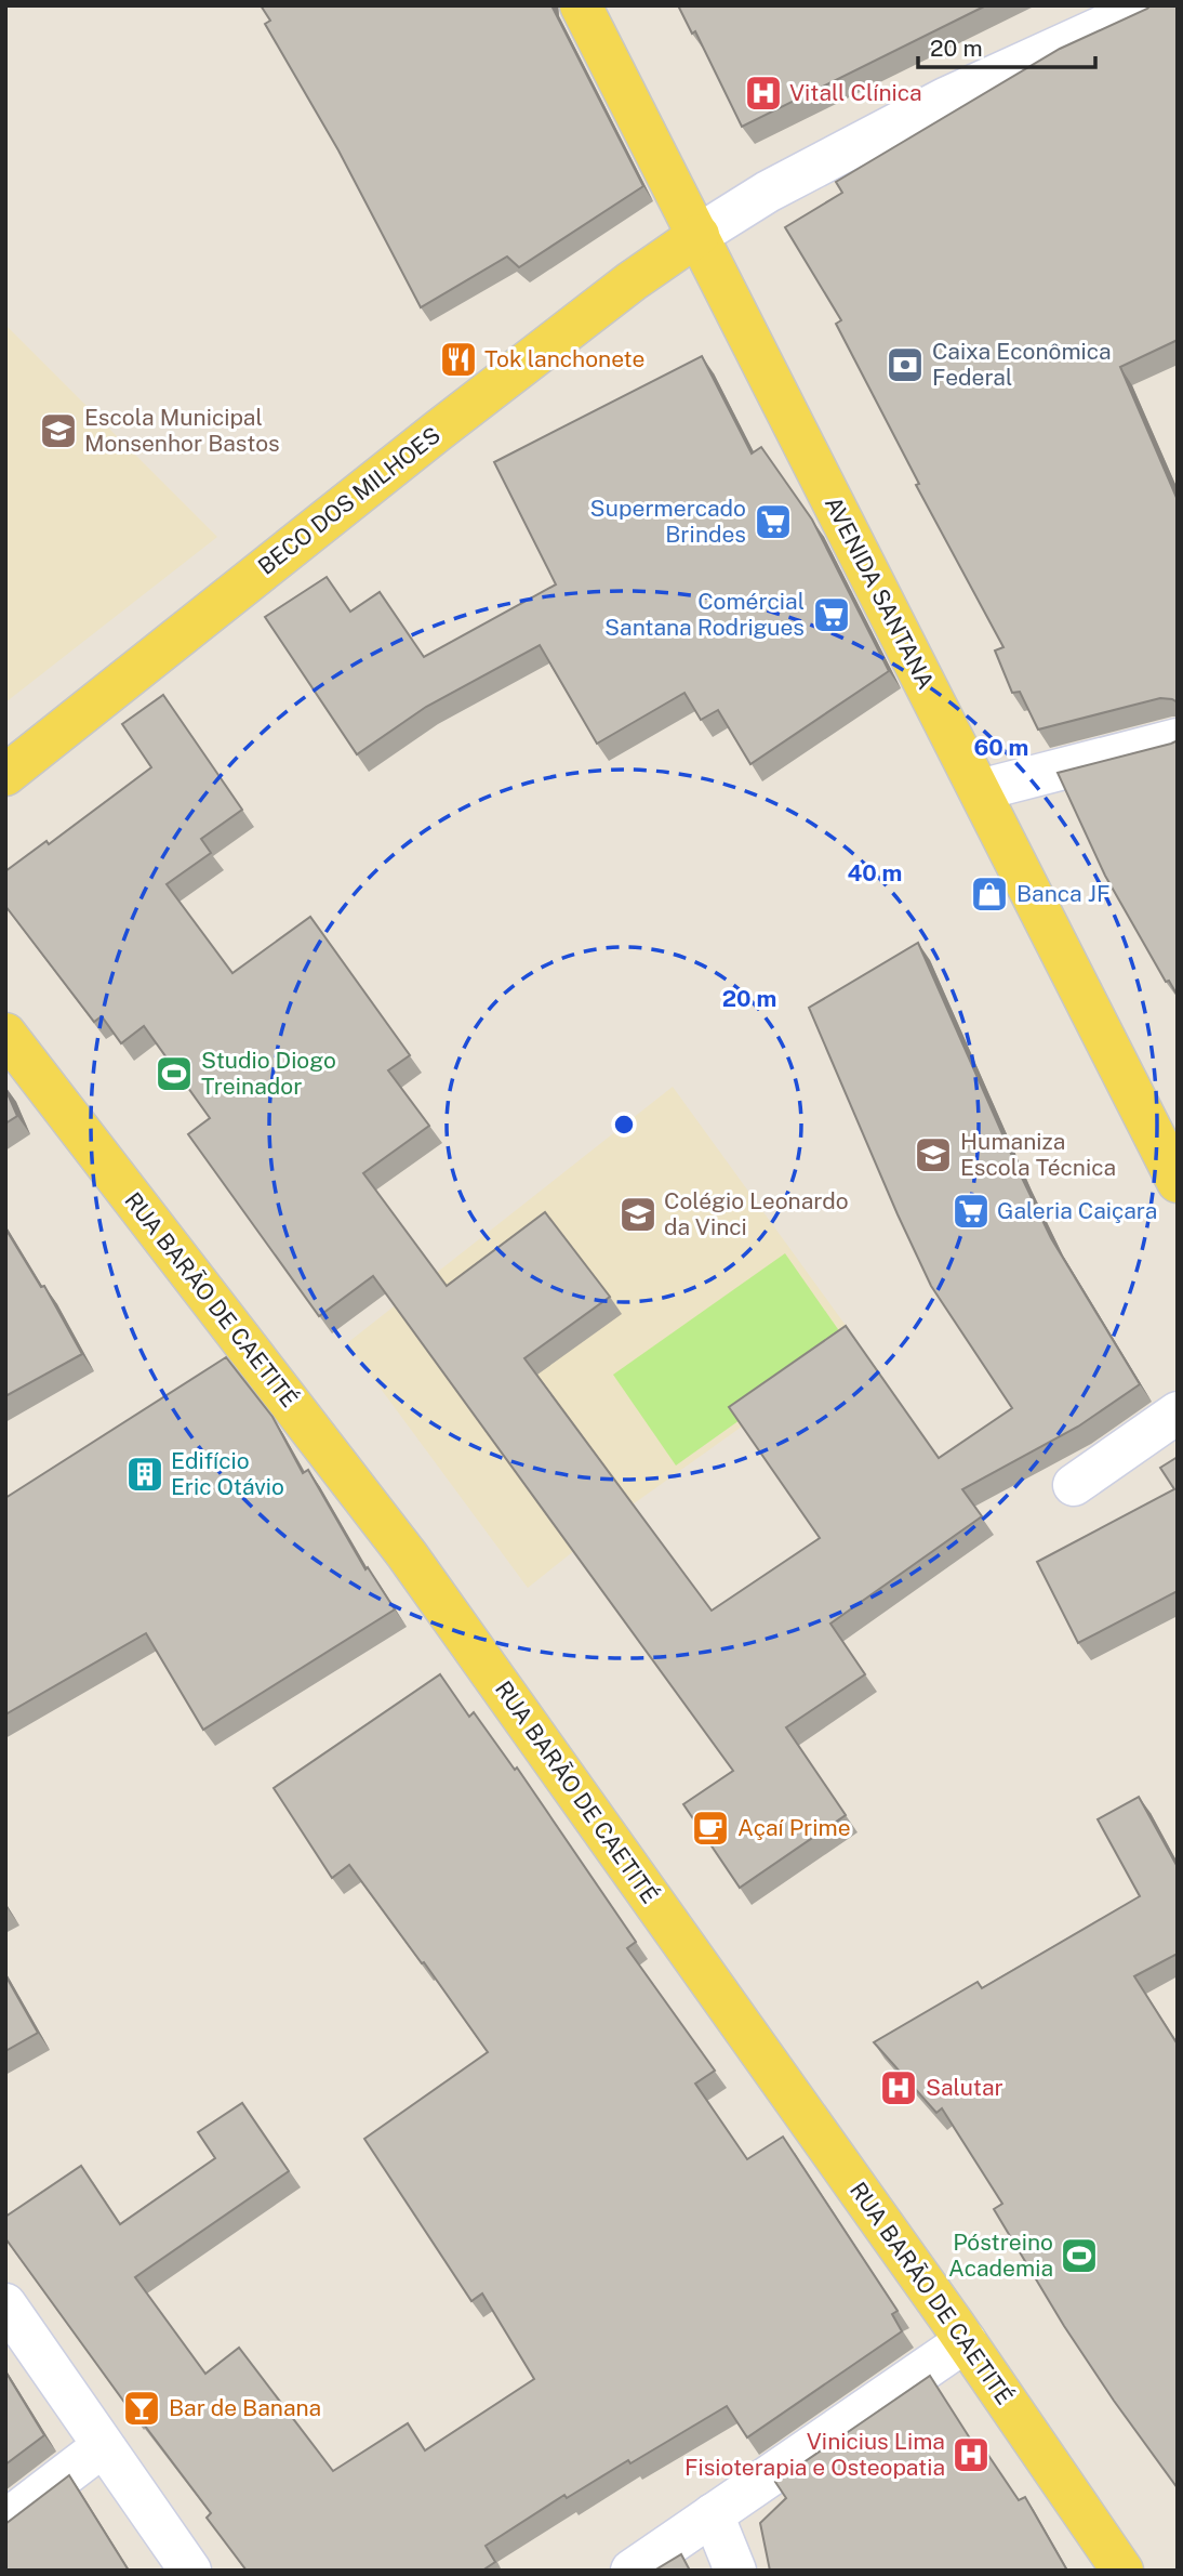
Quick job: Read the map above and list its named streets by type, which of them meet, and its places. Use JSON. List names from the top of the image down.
{
  "streets": {
    "main road": ["BECO DOS MILHOES", "AVENIDA SANTANA", "RUA BARÃO DE CAETITÉ"]
  },
  "crossings": [
    ["BECO DOS MILHOES", "AVENIDA SANTANA"]
  ],
  "places": {
    "hospital": ["Vitall Clínica", "Salutar", "Vinicius Lima Fisioterapia e Osteopatia"],
    "restaurant": ["Tok lanchonete"],
    "bank": ["Caixa Econômica Federal"],
    "school or university": ["Escola Municipal Monsenhor Bastos", "Humaniza Escola Técnica", "Colégio Leonardo da Vinci"],
    "supermarket": ["Supermercado Brindes", "Comércial Santana Rodrigues", "Galeria Caiçara"],
    "shop": ["Banca JF"],
    "sports": ["Studio Diogo Treinador", "Póstreino Academia"],
    "building": ["Edifício Eric Otávio"],
    "cafe": ["Açaí Prime"],
    "bar": ["Bar de Banana"]
  },
  "scale_bar": "20 m",
  "rings": ["60 m", "40 m", "20 m"]
}
